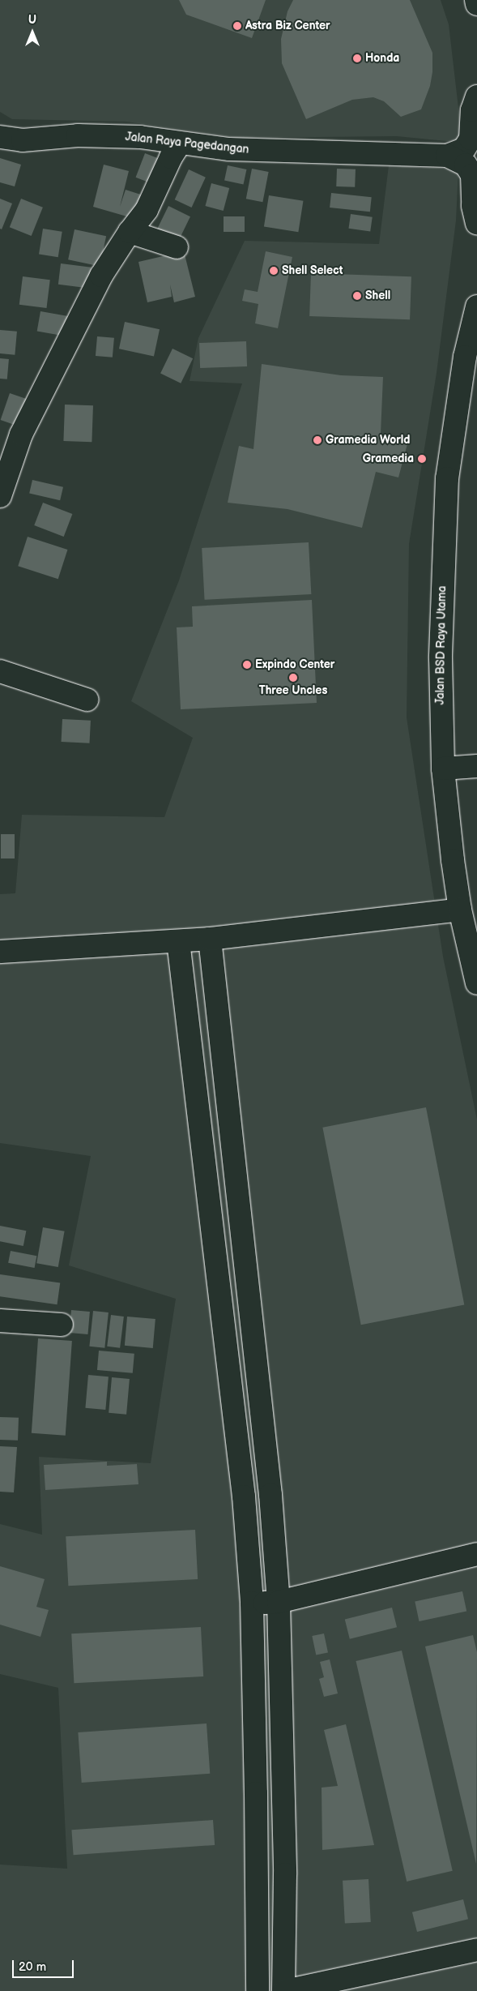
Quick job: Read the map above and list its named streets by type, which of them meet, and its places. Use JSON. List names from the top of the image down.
{
  "streets": {
    "street": ["Jalan Raya Pagedangan", "Jalan BSD Raya Utama"]
  },
  "places": [
    "Astra Biz Center",
    "Honda",
    "Shell Select",
    "Shell",
    "Gramedia World",
    "Gramedia",
    "Expindo Center",
    "Three Uncles"
  ],
  "scale_bar": "20 m",
  "north": "top"
}
